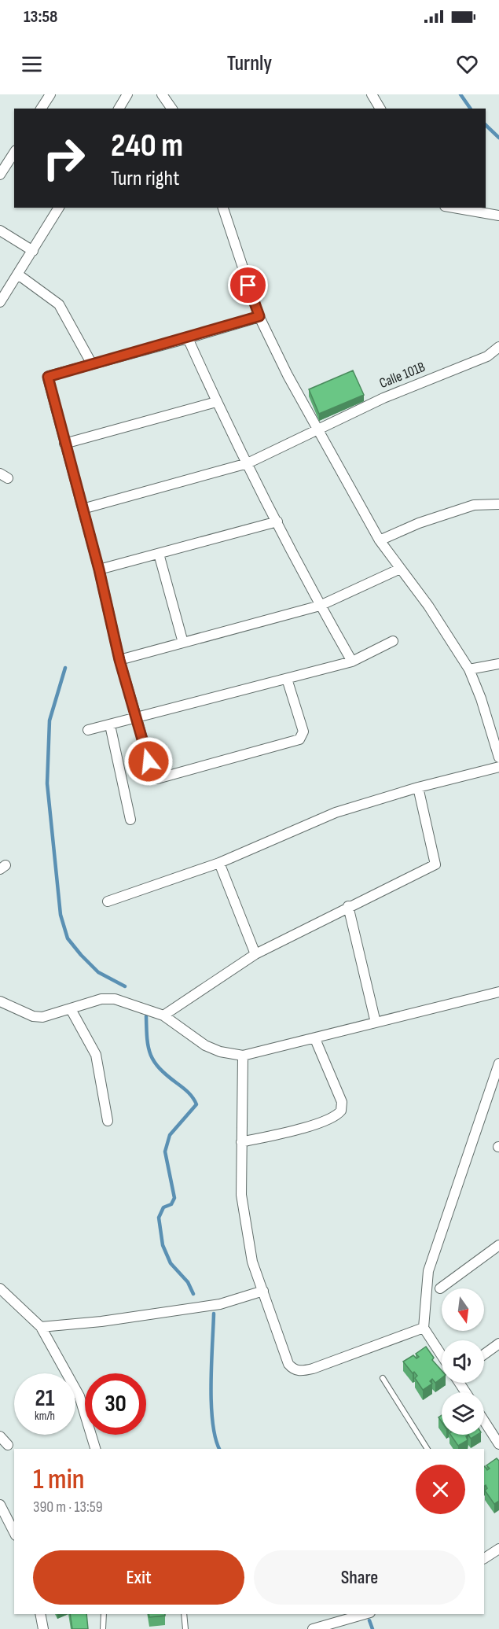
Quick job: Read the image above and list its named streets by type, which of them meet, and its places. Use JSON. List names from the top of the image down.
{
  "streets": {
    "street": ["Calle 101B"]
  },
  "north": "bottom",
  "page": {
    "status": "13:58",
    "header": "Turnly",
    "turn": ["240 m", "Turn right"],
    "speed": "21 km/h",
    "limit": "30",
    "heading": ["1 min", "390 m · 13:59"],
    "buttons": ["Exit", "Share"]
  }
}
